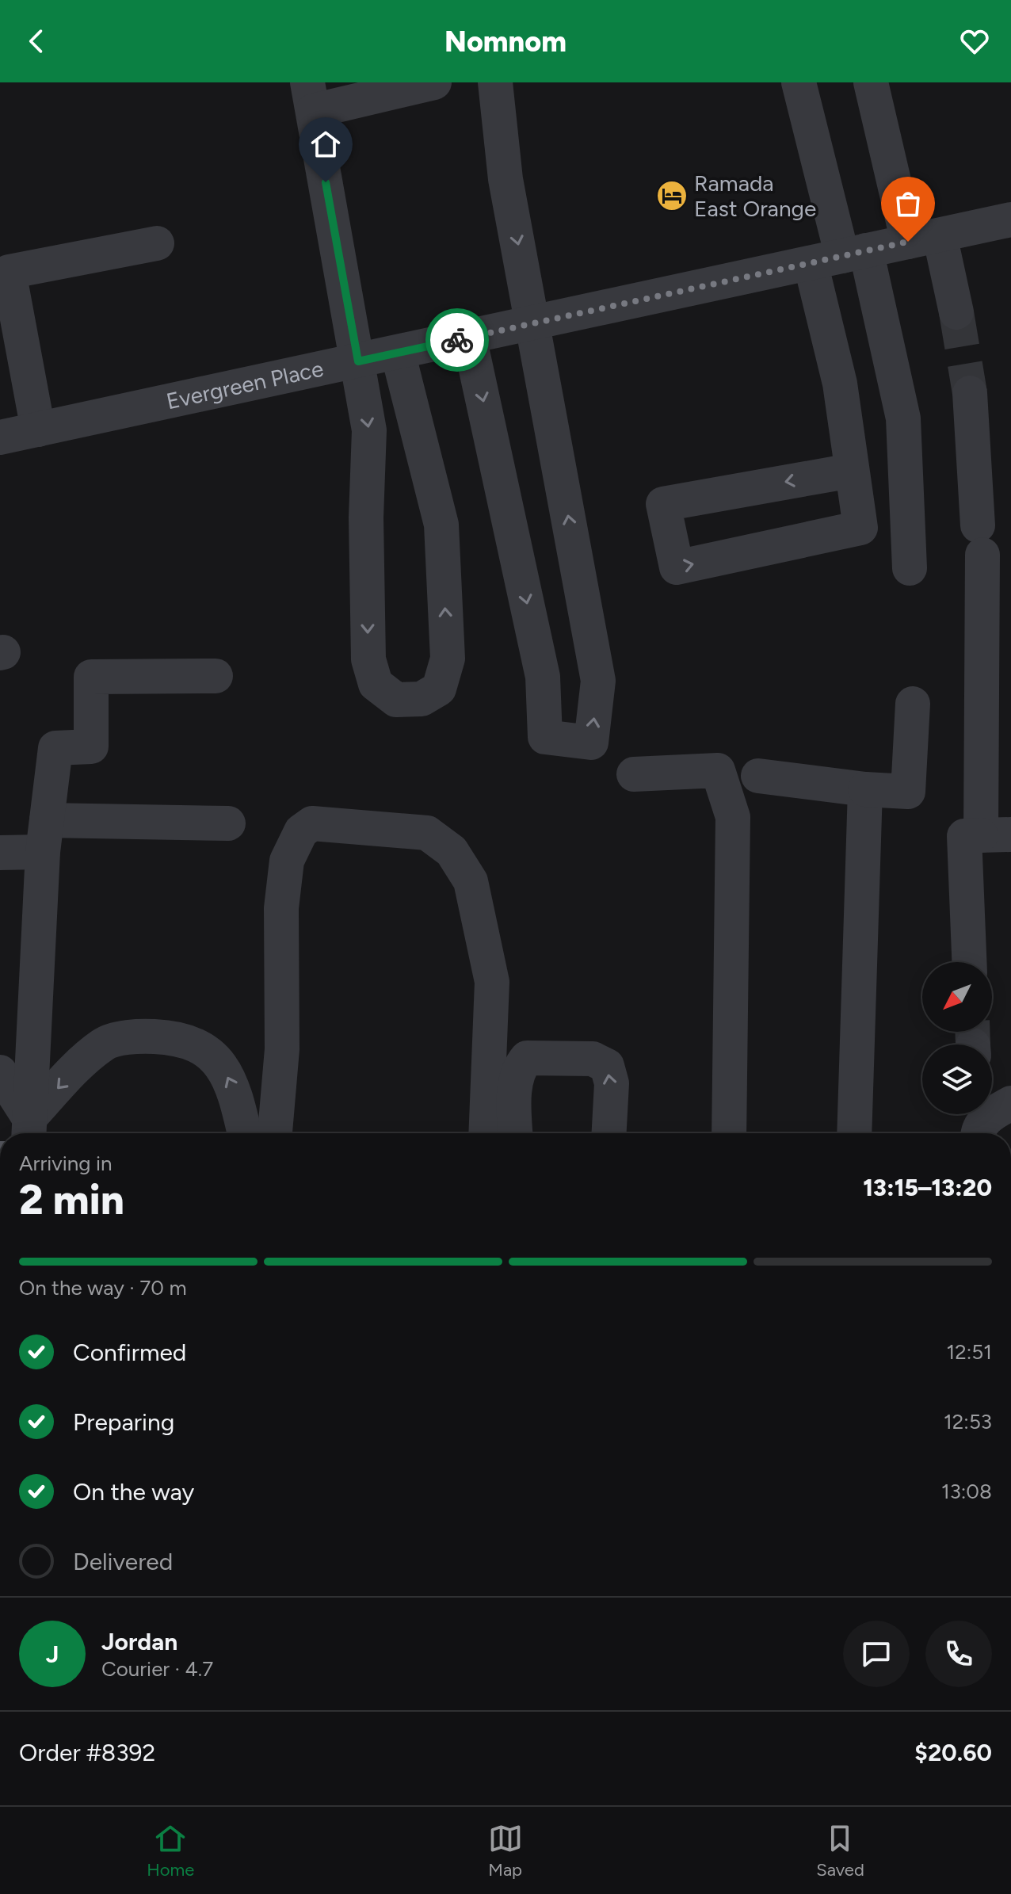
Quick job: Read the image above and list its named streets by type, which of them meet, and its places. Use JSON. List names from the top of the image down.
{
  "streets": {
    "street": ["Evergreen Place"]
  },
  "places": {
    "hotel": ["Ramada East Orange"]
  },
  "north": "bottom left",
  "page": {
    "header": "Nomnom",
    "heading": ["2 min", "Arriving in", "13:15–13:20"],
    "panel": [
      "Jordan",
      "Courier · 4.7",
      "Order #8392",
      "$20.60"
    ],
    "bar": "On the way · 70 m",
    "list": [
      ["Confirmed", "12:51"],
      ["Preparing", "12:53"],
      ["On the way", "13:08"],
      "Delivered"
    ],
    "round": "J",
    "tabs": ["Home", "Map", "Saved"]
  }
}
